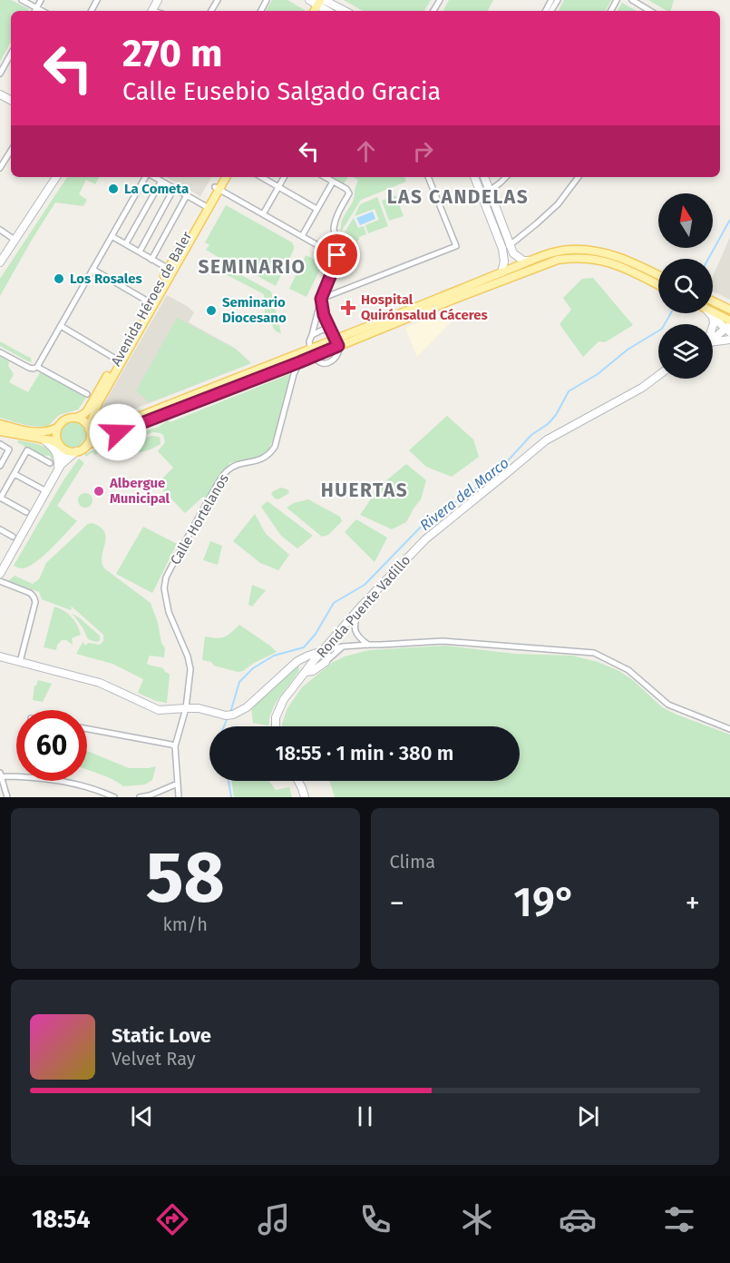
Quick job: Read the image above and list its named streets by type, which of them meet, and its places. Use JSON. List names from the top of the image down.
{
  "streets": {
    "main road": ["Avenida Héroes de Baler", "Ronda Puente Vadillo"],
    "street": ["Calle Hortelanos"]
  },
  "districts": ["LAS CANDELAS", "SEMINARIO", "HUERTAS"],
  "water": ["Rivera del Marco"],
  "places": {
    "other": [
      "La Cometa",
      "Los Rosales",
      "Seminario Diocesano",
      "Albergue Municipal"
    ],
    "health": ["Hospital Quirónsalud Cáceres"]
  },
  "north": "top",
  "page": {
    "turn": ["270 m", "Calle Eusebio Salgado Gracia"],
    "limit": "60",
    "trip": "18:55 · 1 min · 380 m",
    "tile": [
      ["58", "km/h"],
      "Clima"
    ],
    "heat": ["−", "19°", "+"],
    "song": ["Static Love", "Velvet Ray"],
    "tabs": "18:54"
  }
}
